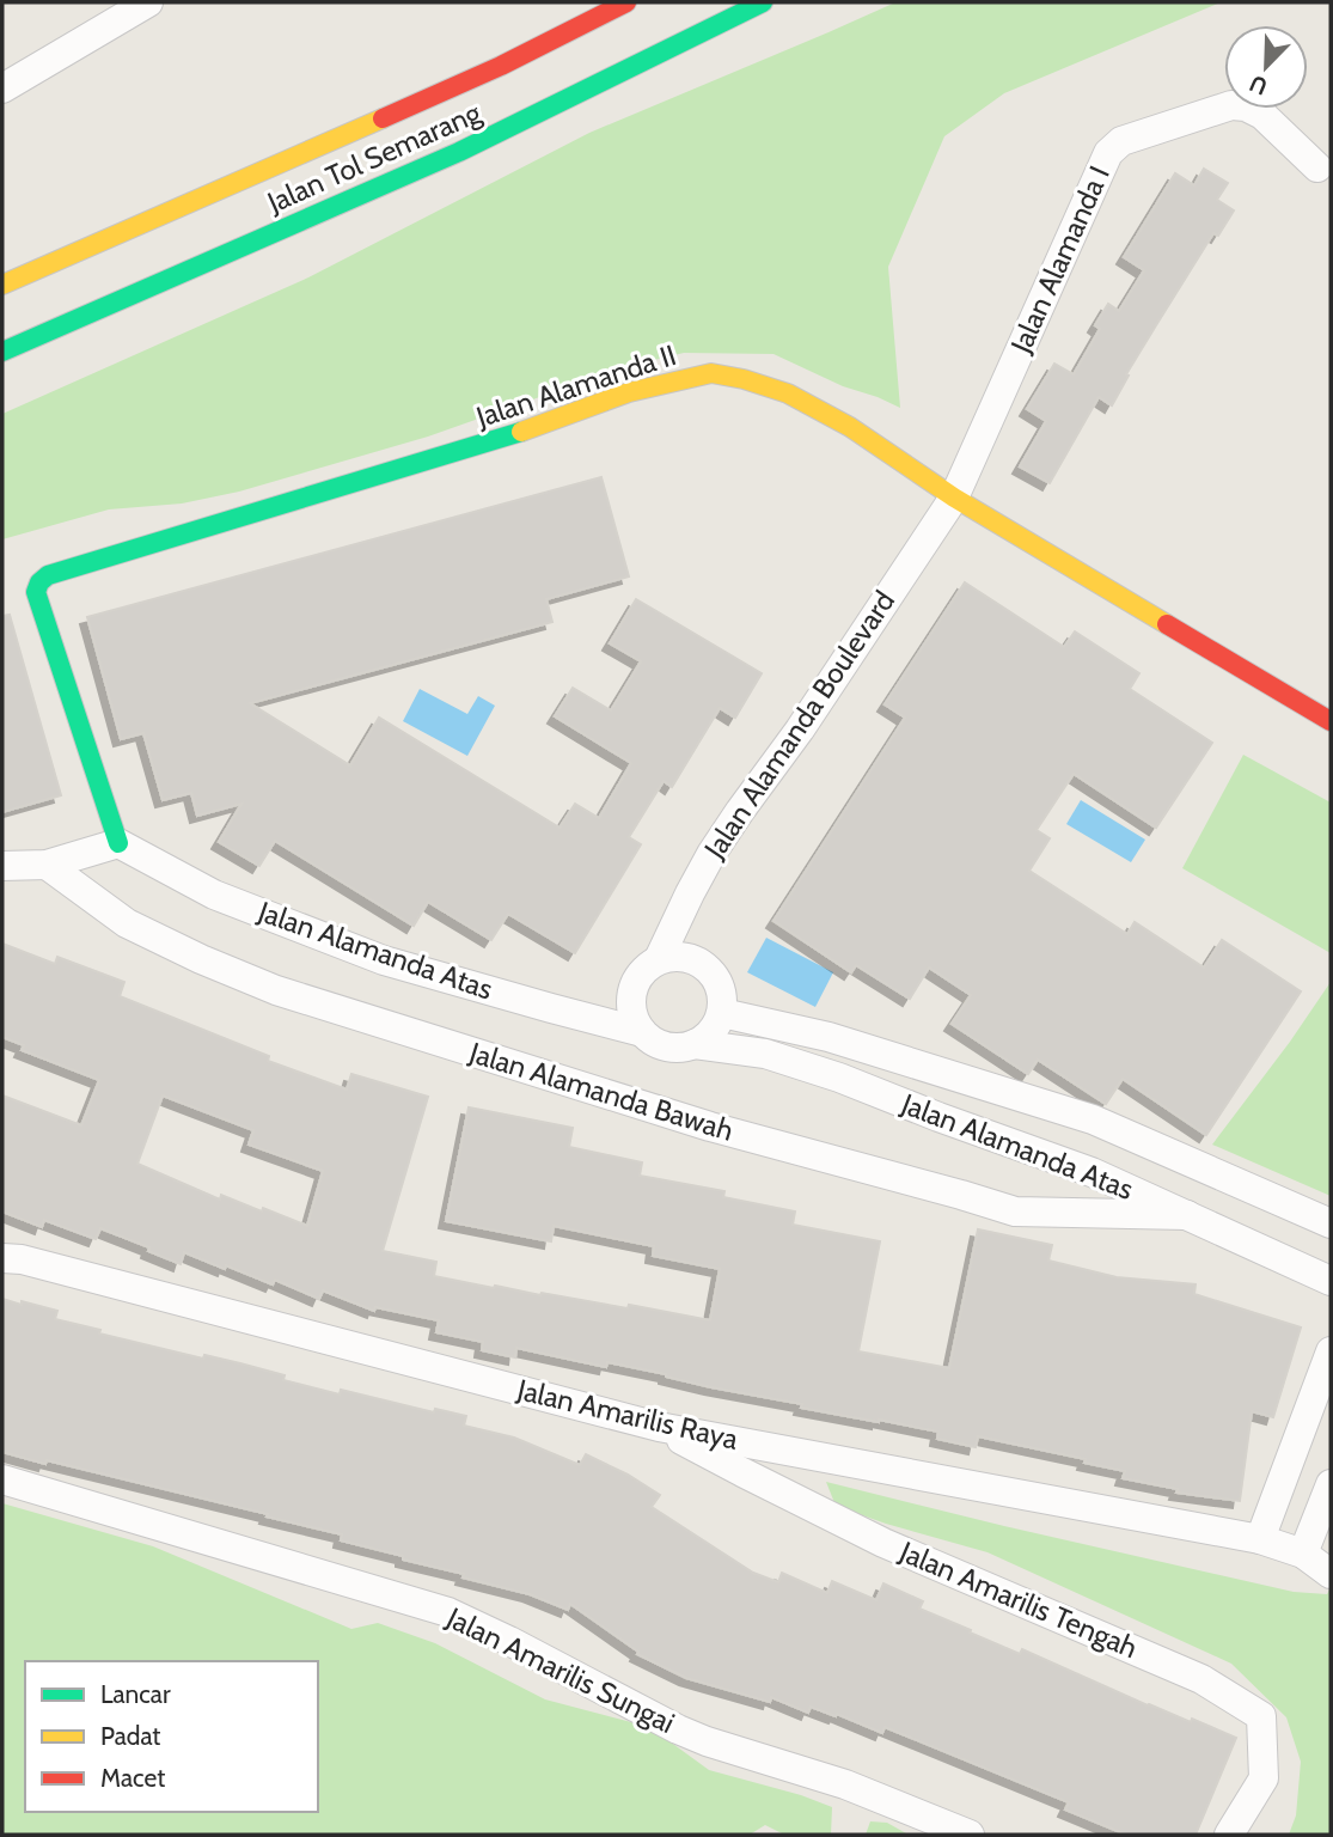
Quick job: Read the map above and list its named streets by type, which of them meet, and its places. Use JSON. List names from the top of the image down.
{
  "streets": {
    "main road": ["Jalan Tol Semarang", "Jalan Alamanda II"],
    "street": [
      "Jalan Alamanda I",
      "Jalan Alamanda Boulevard",
      "Jalan Alamanda Atas",
      "Jalan Alamanda Bawah",
      "Jalan Amarilis Raya",
      "Jalan Amarilis Tengah",
      "Jalan Amarilis Sungai"
    ]
  },
  "crossings": [
    ["Jalan Alamanda I", "Jalan Alamanda II"],
    ["Jalan Alamanda I", "Jalan Alamanda Boulevard"],
    ["Jalan Alamanda II", "Jalan Alamanda Boulevard"],
    ["Jalan Alamanda II", "Jalan Alamanda Atas"],
    ["Jalan Alamanda Boulevard", "Jalan Alamanda Atas"],
    ["Jalan Alamanda Atas", "Jalan Alamanda Bawah"],
    ["Jalan Amarilis Raya", "Jalan Amarilis Tengah"]
  ],
  "legend": ["Lancar", "Padat", "Macet"],
  "north": "bottom left"
}
